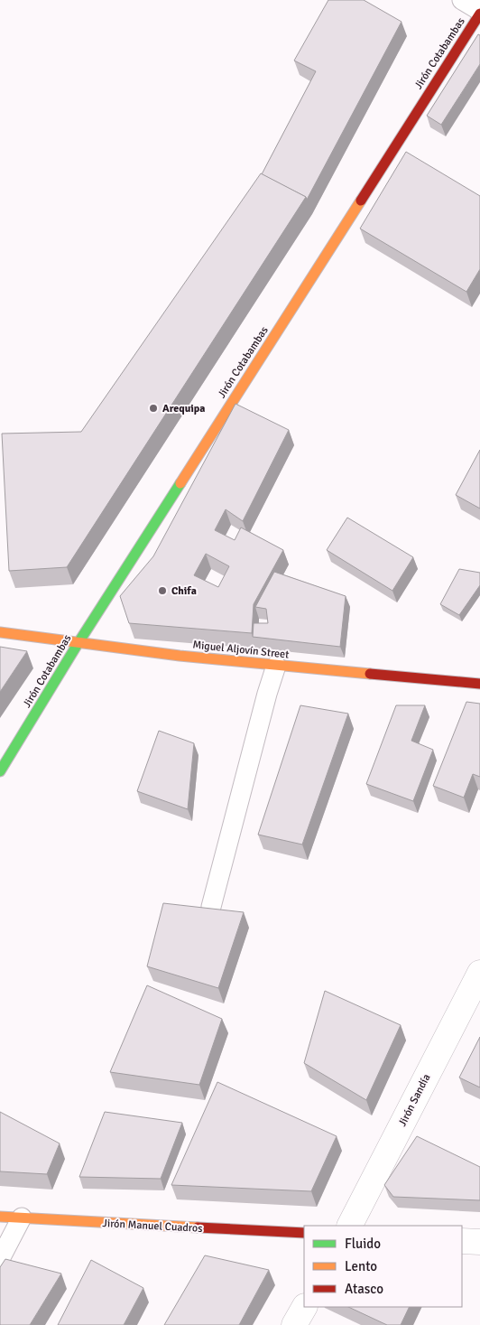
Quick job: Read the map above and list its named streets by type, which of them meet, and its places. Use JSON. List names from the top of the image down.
{
  "streets": {
    "street": [
      "Jirón Cotabambas",
      "Miguel Aljovín Street",
      "Jirón Sandía",
      "Jirón Manuel Cuadros"
    ]
  },
  "crossings": [
    ["Jirón Cotabambas", "Miguel Aljovín Street"]
  ],
  "places": ["Arequipa", "Chifa"],
  "legend": ["Fluido", "Lento", "Atasco"]
}
